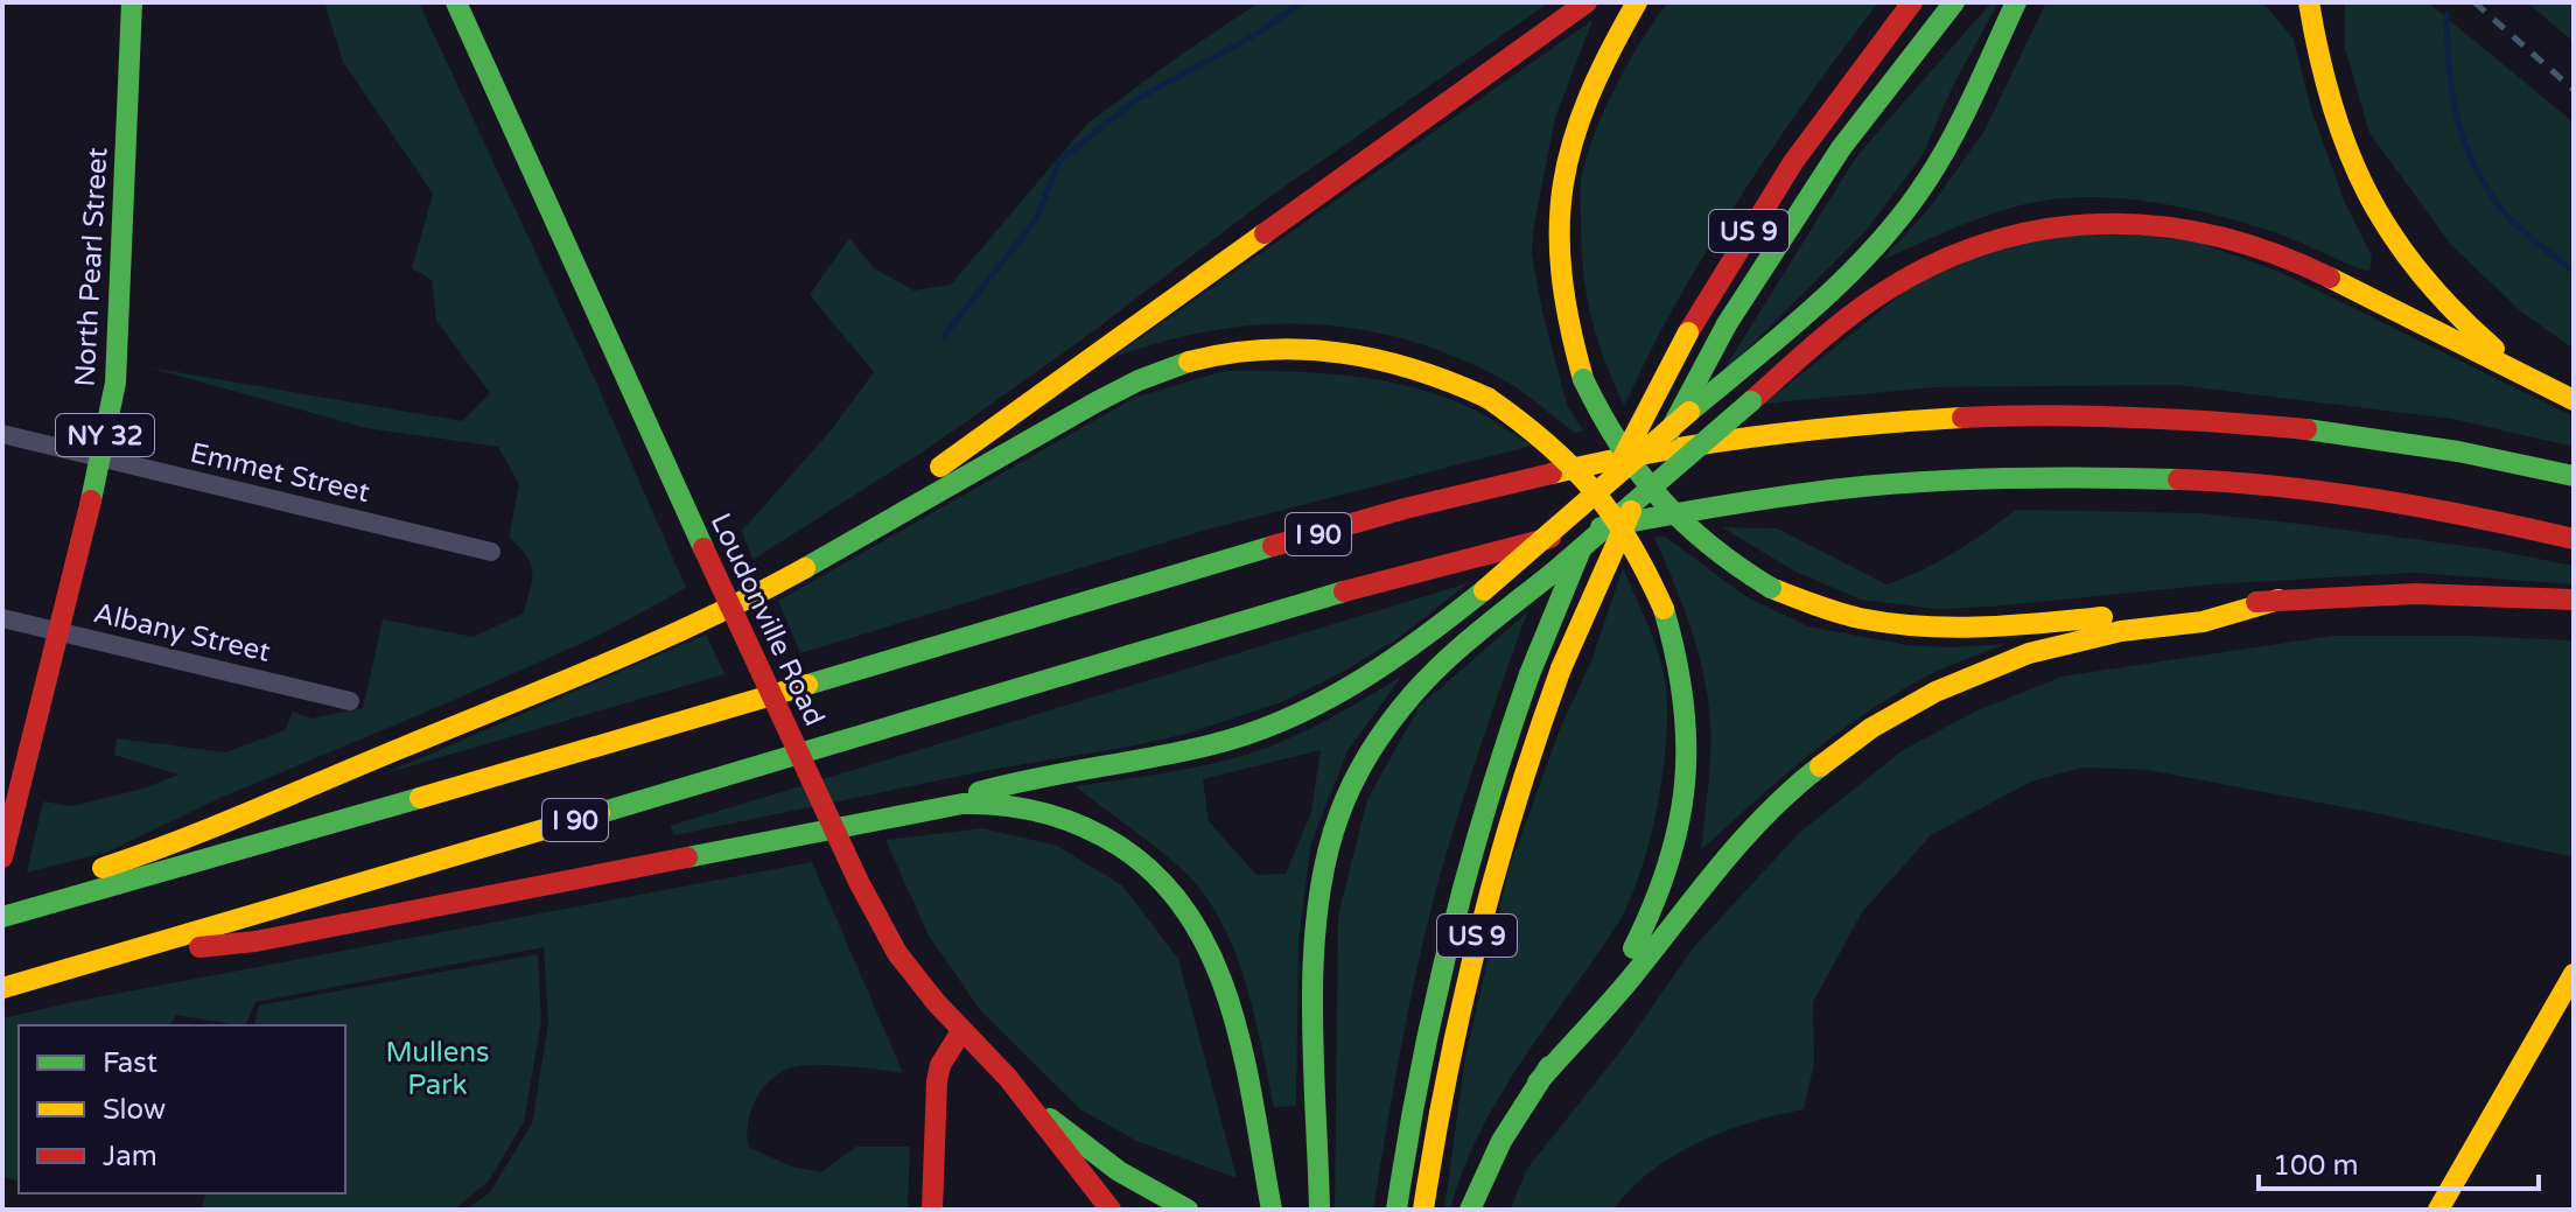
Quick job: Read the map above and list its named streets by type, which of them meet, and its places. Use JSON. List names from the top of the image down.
{
  "streets": {
    "main road": [
      "US 9",
      "North Pearl Street",
      "NY 32",
      "I 90",
      "Loudonville Road"
    ],
    "street": ["Emmet Street", "Albany Street"]
  },
  "crossings": [
    ["North Pearl Street", "Emmet Street"],
    ["North Pearl Street", "Albany Street"]
  ],
  "parks": ["Mullens Park"],
  "legend": ["Fast", "Slow", "Jam"],
  "scale_bar": "100 m"
}
